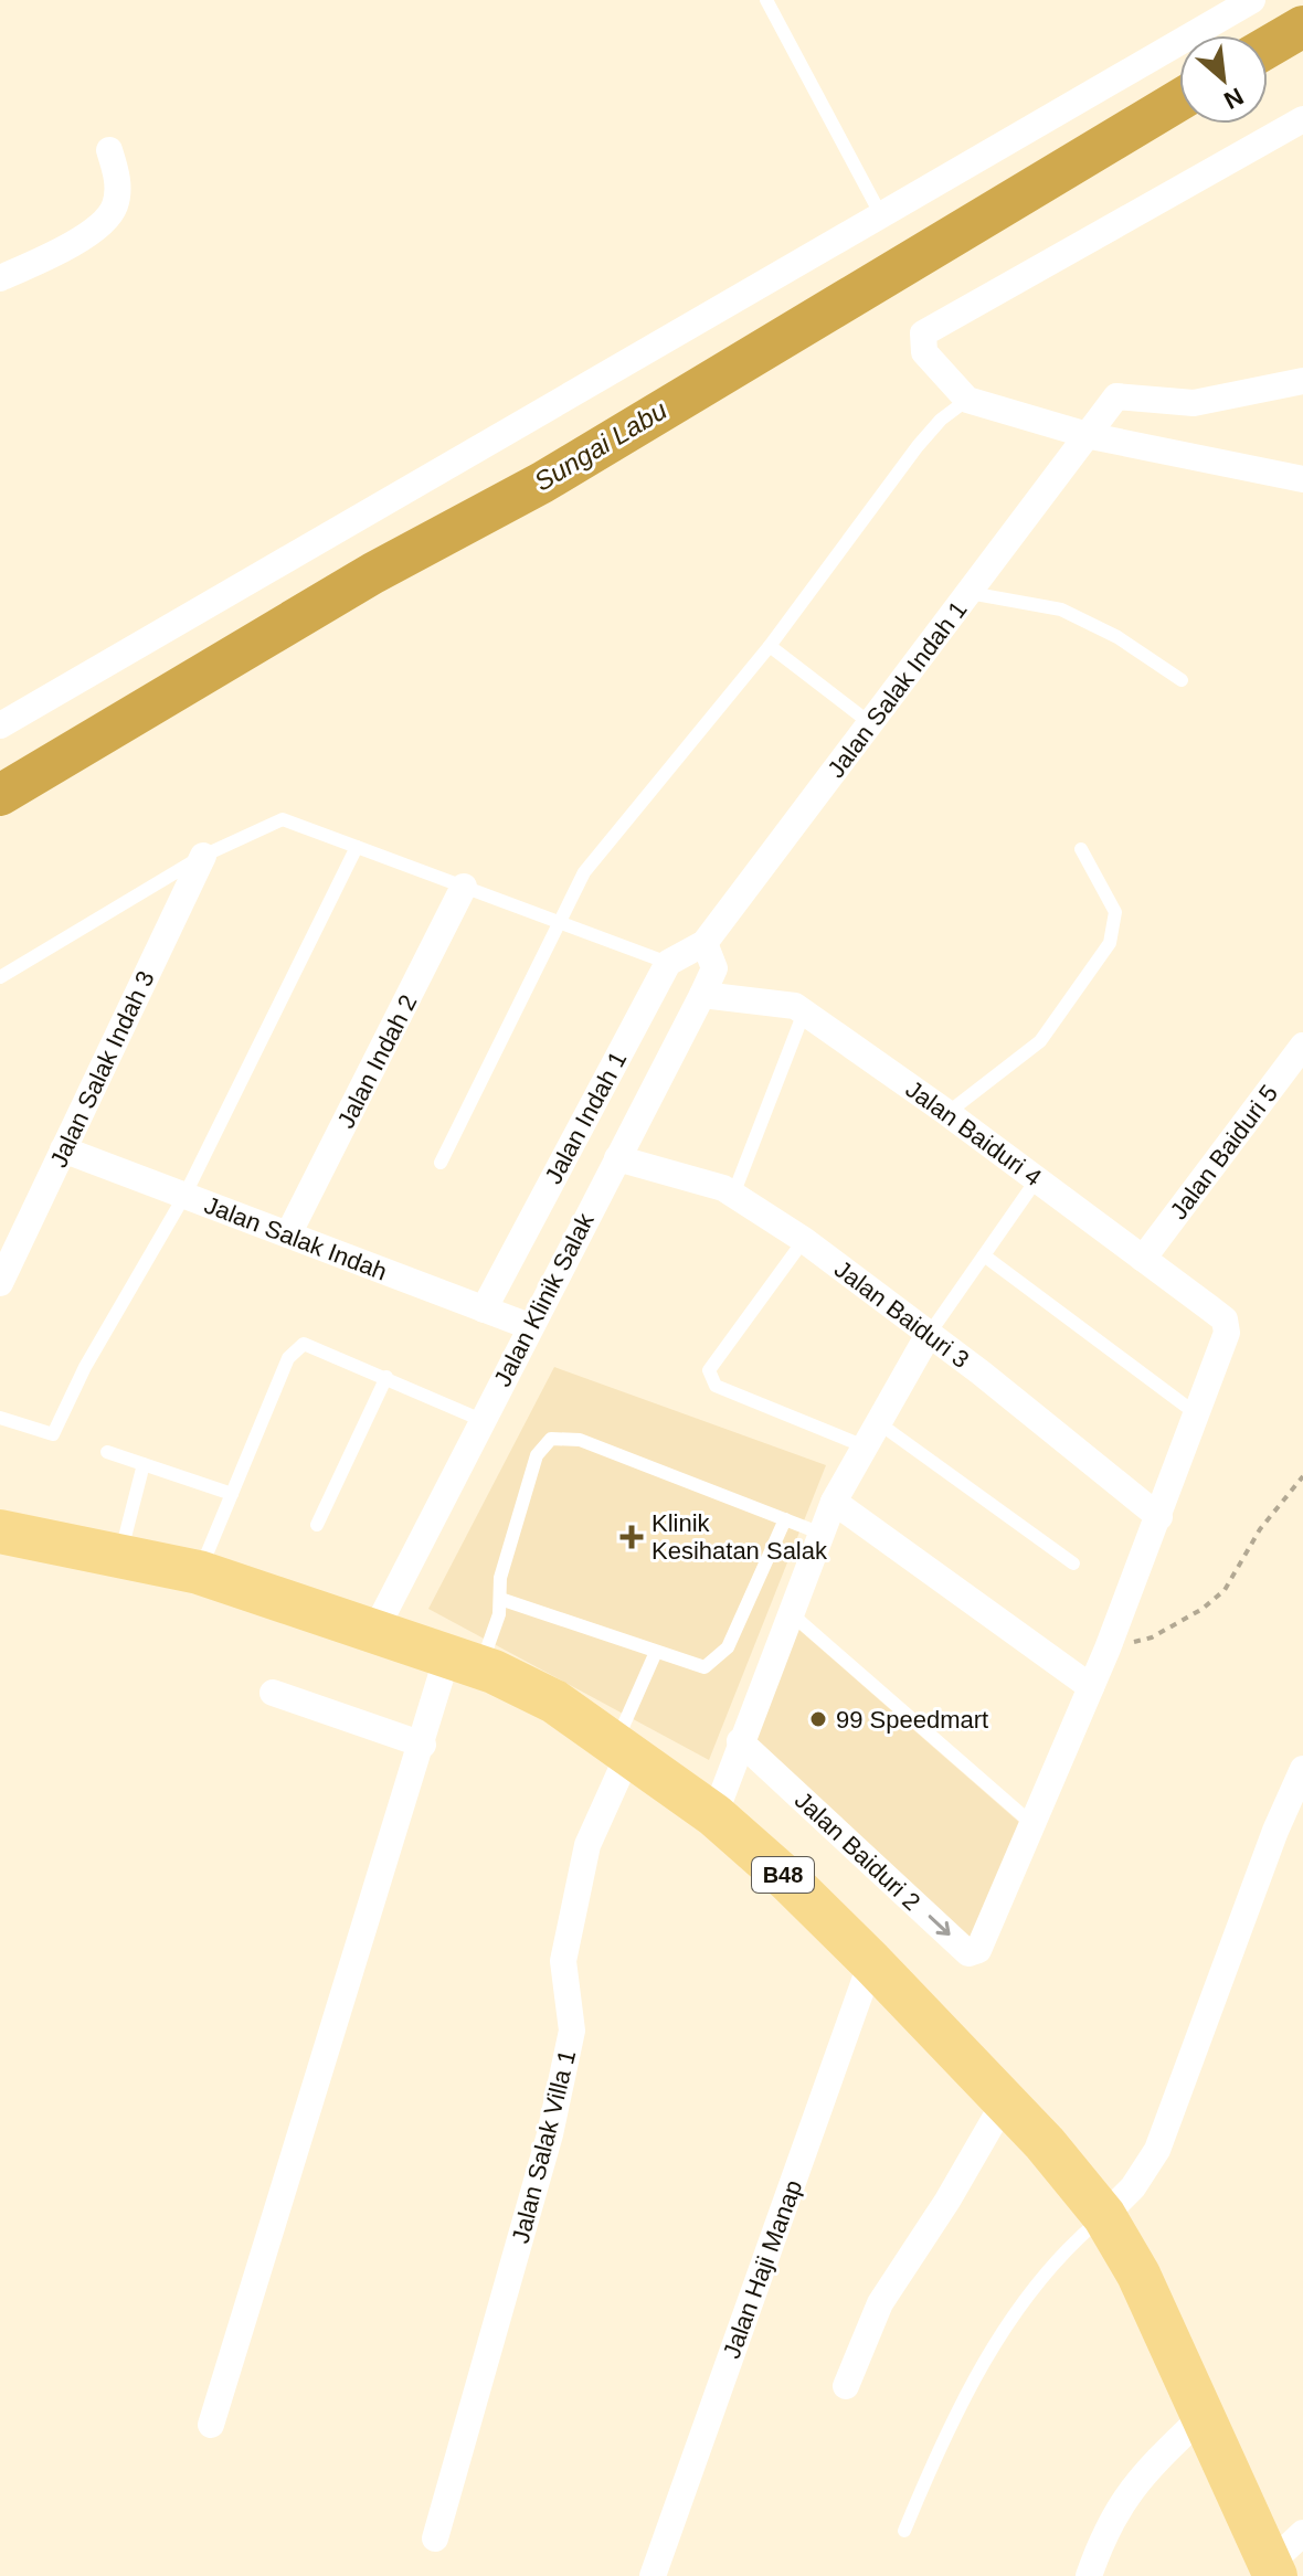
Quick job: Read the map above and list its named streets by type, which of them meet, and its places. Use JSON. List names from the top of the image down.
{
  "streets": {
    "main road": ["B48"],
    "street": [
      "Jalan Salak Indah 1",
      "Jalan Indah 2",
      "Jalan Salak Indah 3",
      "Jalan Indah 1",
      "Jalan Baiduri 4",
      "Jalan Baiduri 5",
      "Jalan Salak Indah",
      "Jalan Klinik Salak",
      "Jalan Baiduri 3",
      "Jalan Baiduri 2",
      "Jalan Salak Villa 1",
      "Jalan Haji Manap"
    ]
  },
  "crossings": [
    ["Jalan Salak Indah 1", "Jalan Klinik Salak"],
    ["Jalan Indah 2", "Jalan Salak Indah"],
    ["Jalan Salak Indah 3", "Jalan Salak Indah"],
    ["Jalan Indah 1", "Jalan Salak Indah"],
    ["Jalan Baiduri 4", "Jalan Baiduri 5"],
    ["Jalan Baiduri 4", "Jalan Klinik Salak"],
    ["Jalan Salak Indah", "Jalan Klinik Salak"],
    ["Jalan Klinik Salak", "Jalan Baiduri 3"],
    ["Jalan Klinik Salak", "B48"],
    ["B48", "Jalan Salak Villa 1"],
    ["B48", "Jalan Haji Manap"]
  ],
  "water": ["Sungai Labu"],
  "places": {
    "health": ["Klinik Kesihatan Salak"],
    "other": ["99 Speedmart"]
  },
  "north": "bottom right"
}
